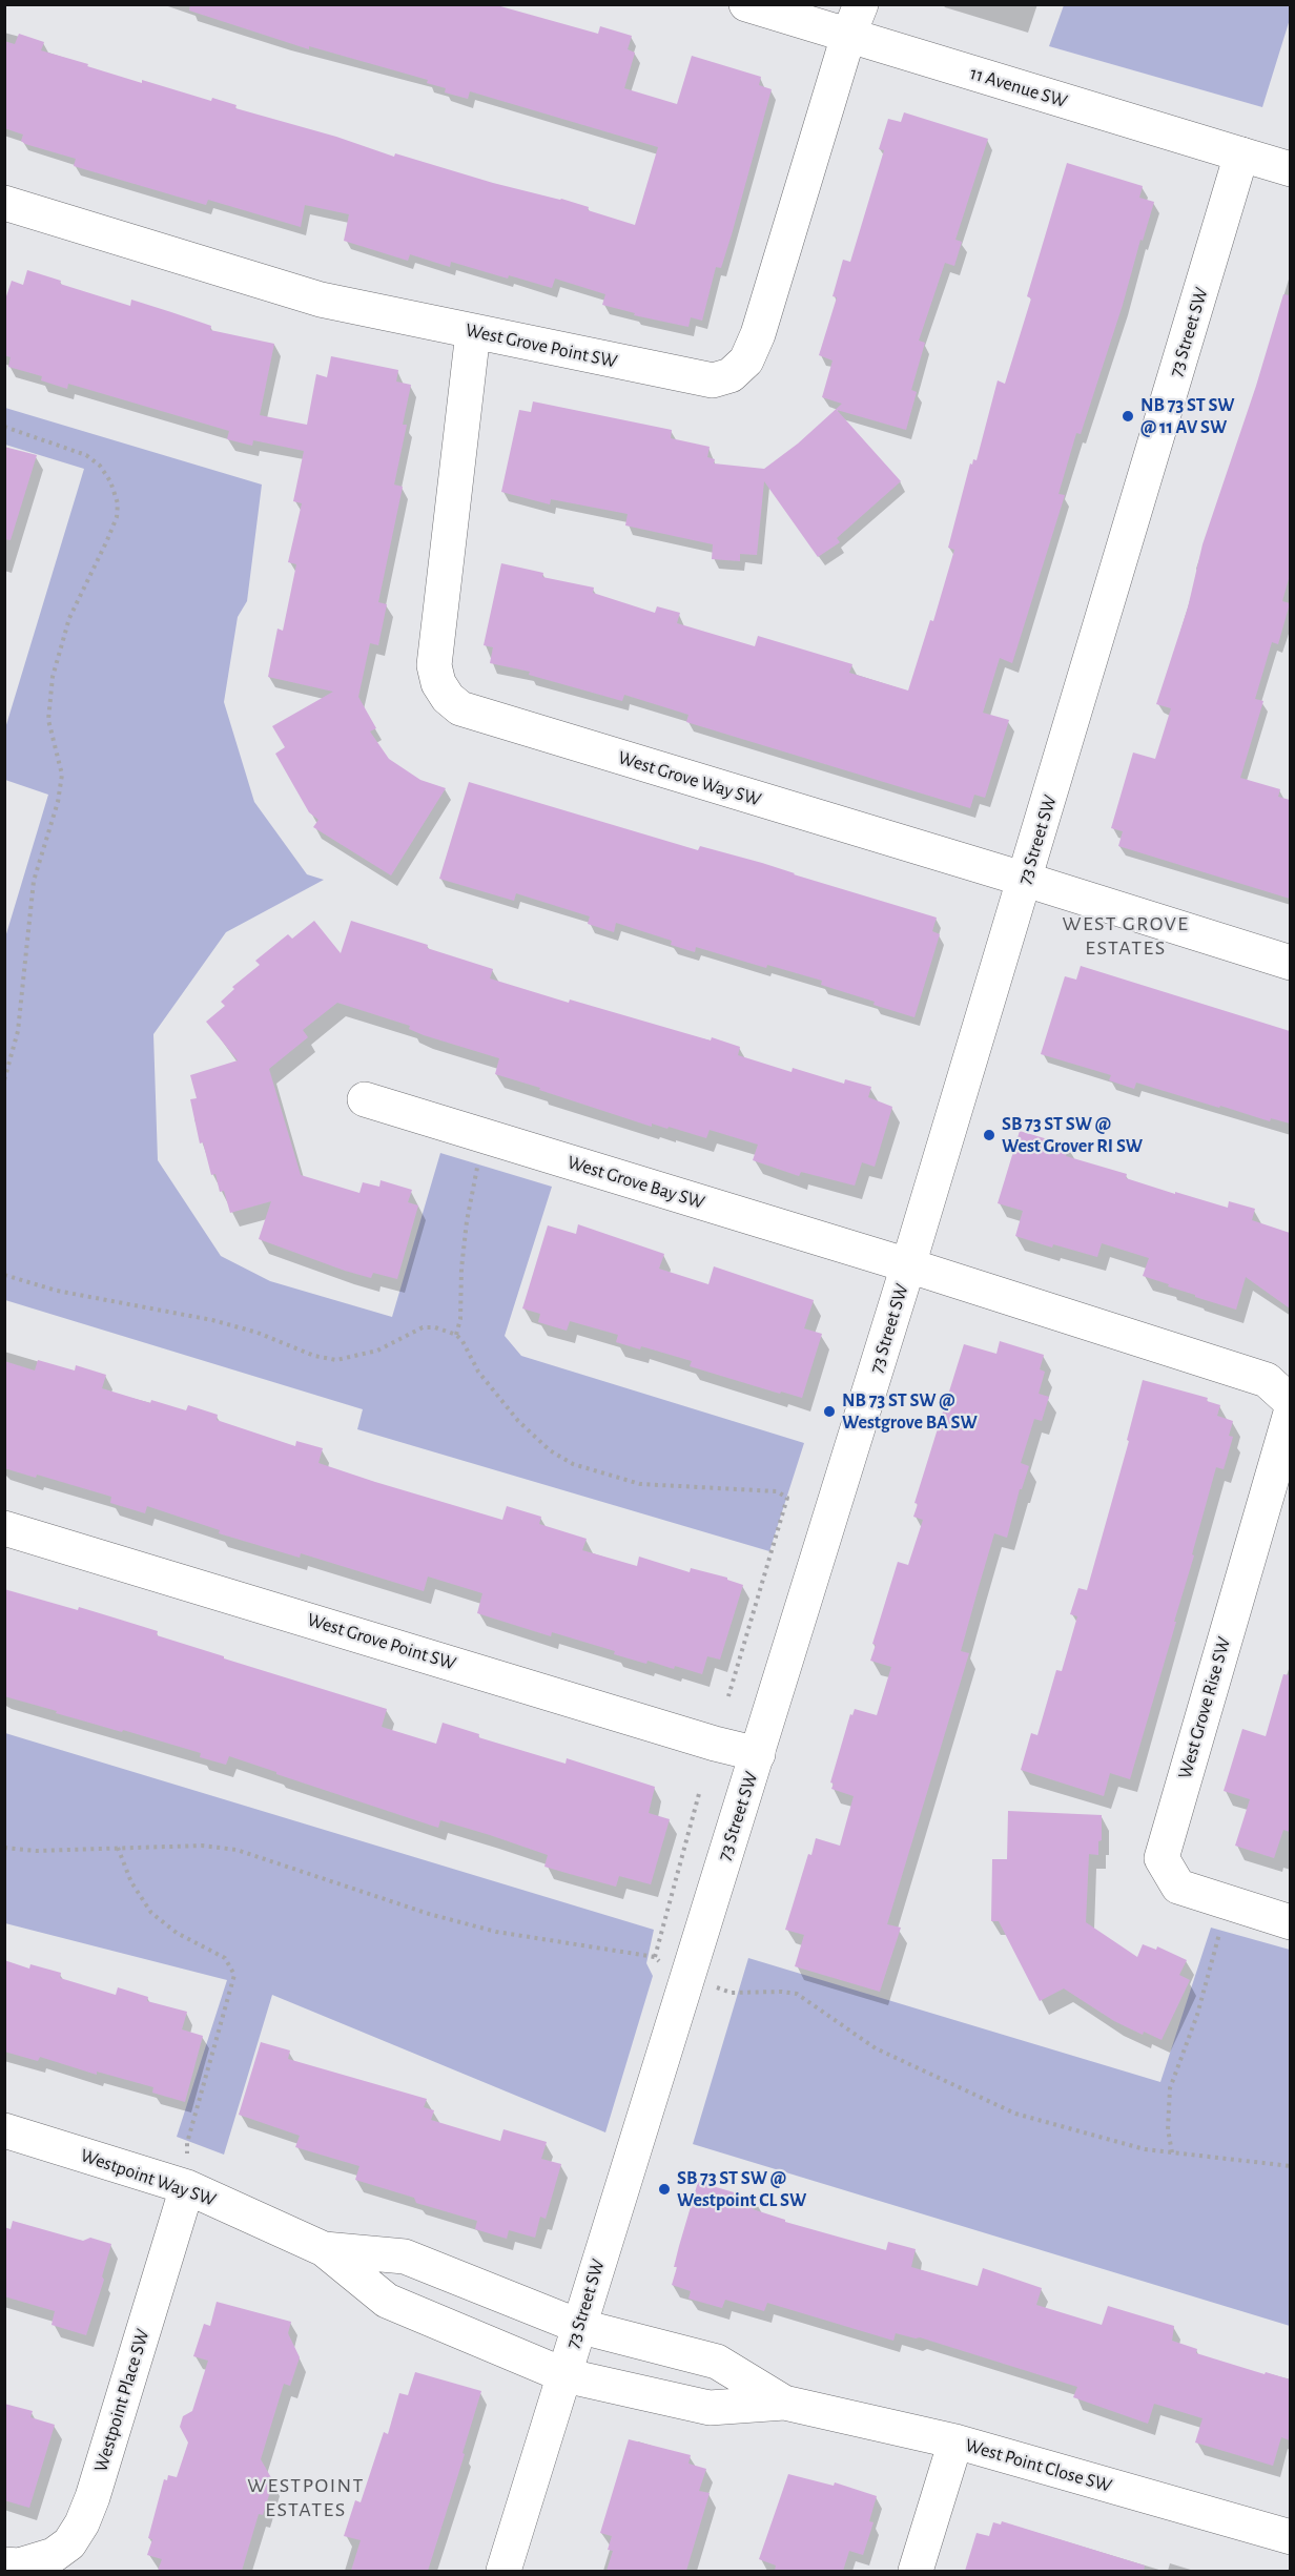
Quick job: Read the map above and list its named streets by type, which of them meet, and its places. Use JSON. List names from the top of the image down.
{
  "streets": {
    "street": [
      "11 Avenue SW",
      "73 Street SW",
      "West Grove Point SW",
      "West Grove Way SW",
      "West Grove Bay SW",
      "West Grove Rise SW",
      "Westpoint Way SW",
      "Westpoint Place SW",
      "West Point Close SW"
    ]
  },
  "crossings": [
    ["11 Avenue SW", "73 Street SW"],
    ["11 Avenue SW", "West Grove Point SW"],
    ["73 Street SW", "West Grove Point SW"],
    ["73 Street SW", "West Grove Way SW"],
    ["73 Street SW", "West Grove Bay SW"],
    ["73 Street SW", "Westpoint Way SW"],
    ["73 Street SW", "West Point Close SW"],
    ["West Grove Point SW", "West Grove Way SW"],
    ["Westpoint Way SW", "Westpoint Place SW"],
    ["Westpoint Way SW", "West Point Close SW"]
  ],
  "districts": ["WEST GROVE ESTATES", "WESTPOINT ESTATES"],
  "places": [
    "NB 73 ST SW @ 11 AV SW",
    "SB 73 ST SW @ West Grover RI SW",
    "NB 73 ST SW @ Westgrove BA SW",
    "SB 73 ST SW @ Westpoint CL SW"
  ]
}
